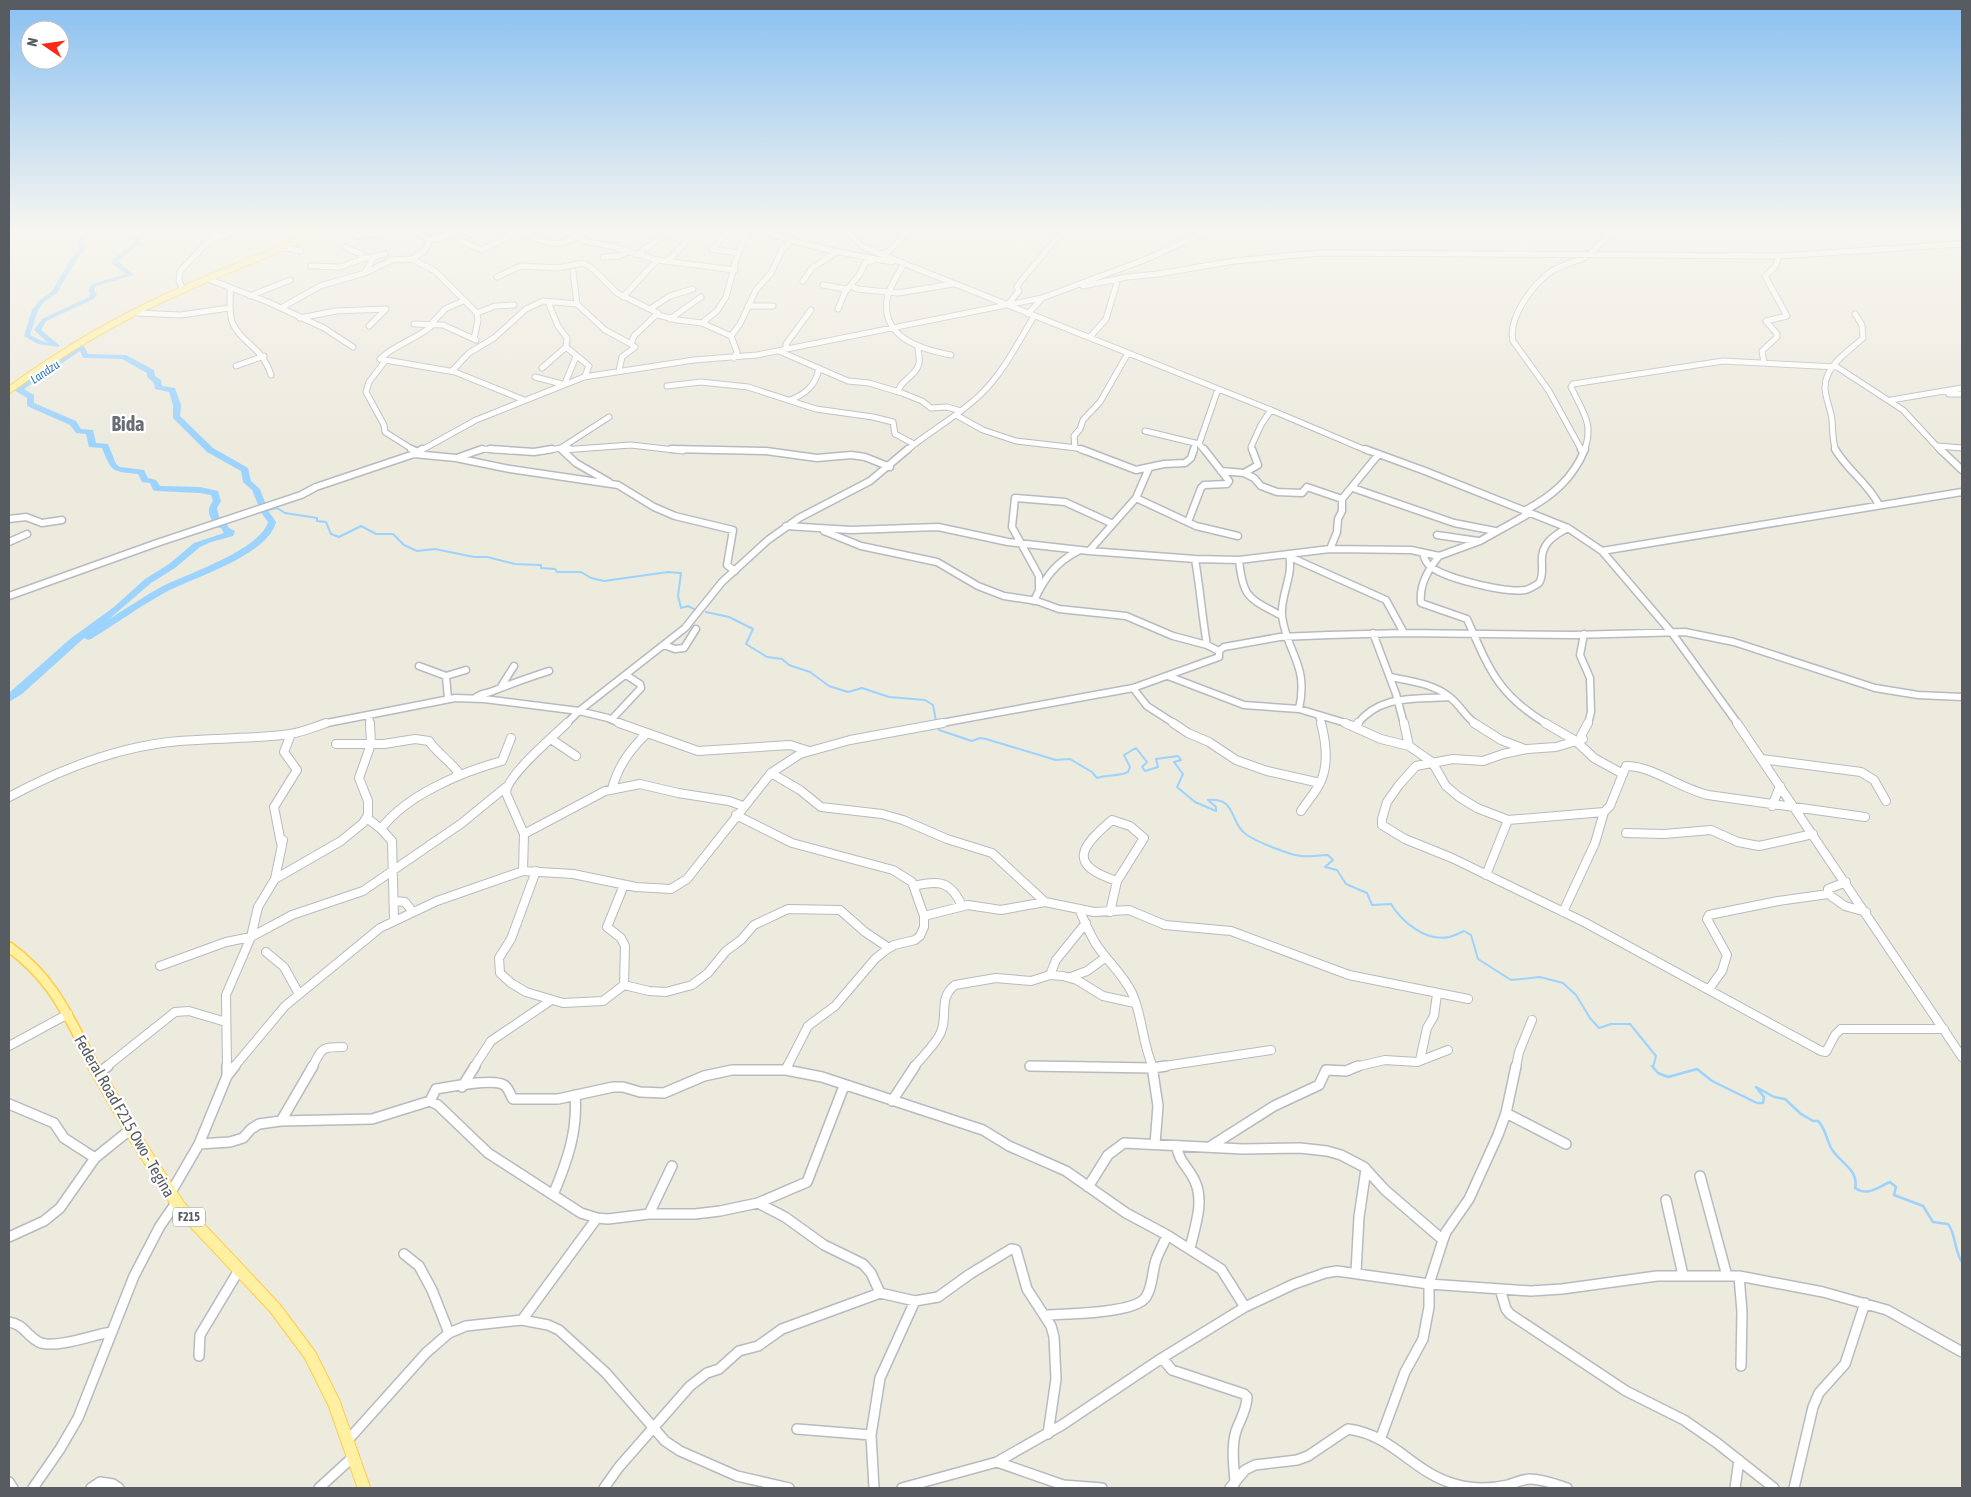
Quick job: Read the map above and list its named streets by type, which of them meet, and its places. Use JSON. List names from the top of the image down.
{
  "streets": {
    "main road": ["Federal Road F215 Owo - Tegina", "F215"]
  },
  "districts": ["Bida"],
  "water": ["Landzu"],
  "north": "left"
}
